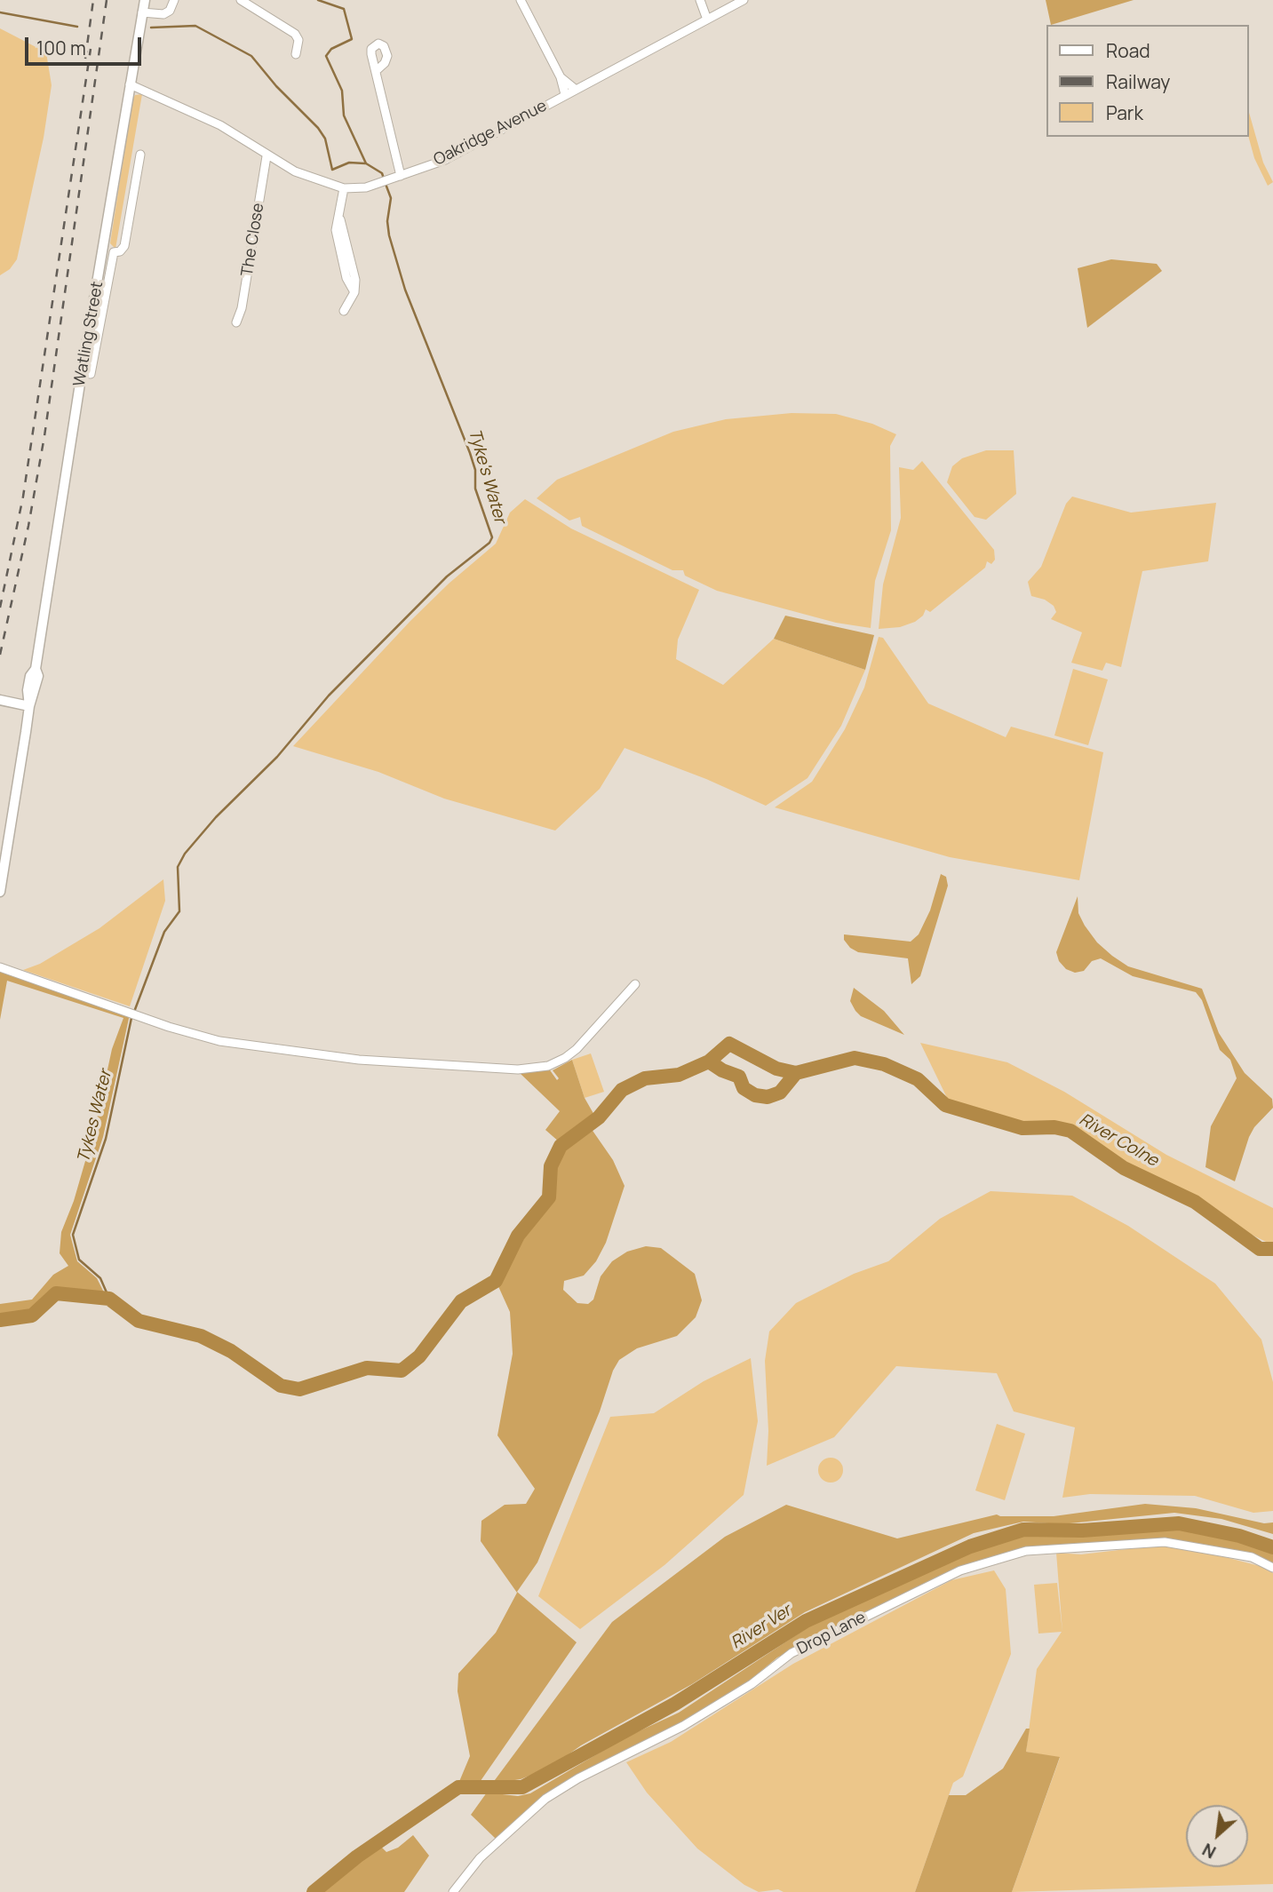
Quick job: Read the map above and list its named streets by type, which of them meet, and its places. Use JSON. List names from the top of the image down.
{
  "streets": {
    "main road": ["Watling Street"],
    "street": ["Oakridge Avenue", "The Close", "Drop Lane"]
  },
  "crossings": [
    ["Oakridge Avenue", "The Close"],
    ["Oakridge Avenue", "Watling Street"]
  ],
  "water": [
    "Tyke's Water",
    "Tykes Water",
    "River Colne",
    "River Ver"
  ],
  "legend": ["Road", "Railway", "Park"],
  "scale_bar": "100 m",
  "north": "bottom left"
}
